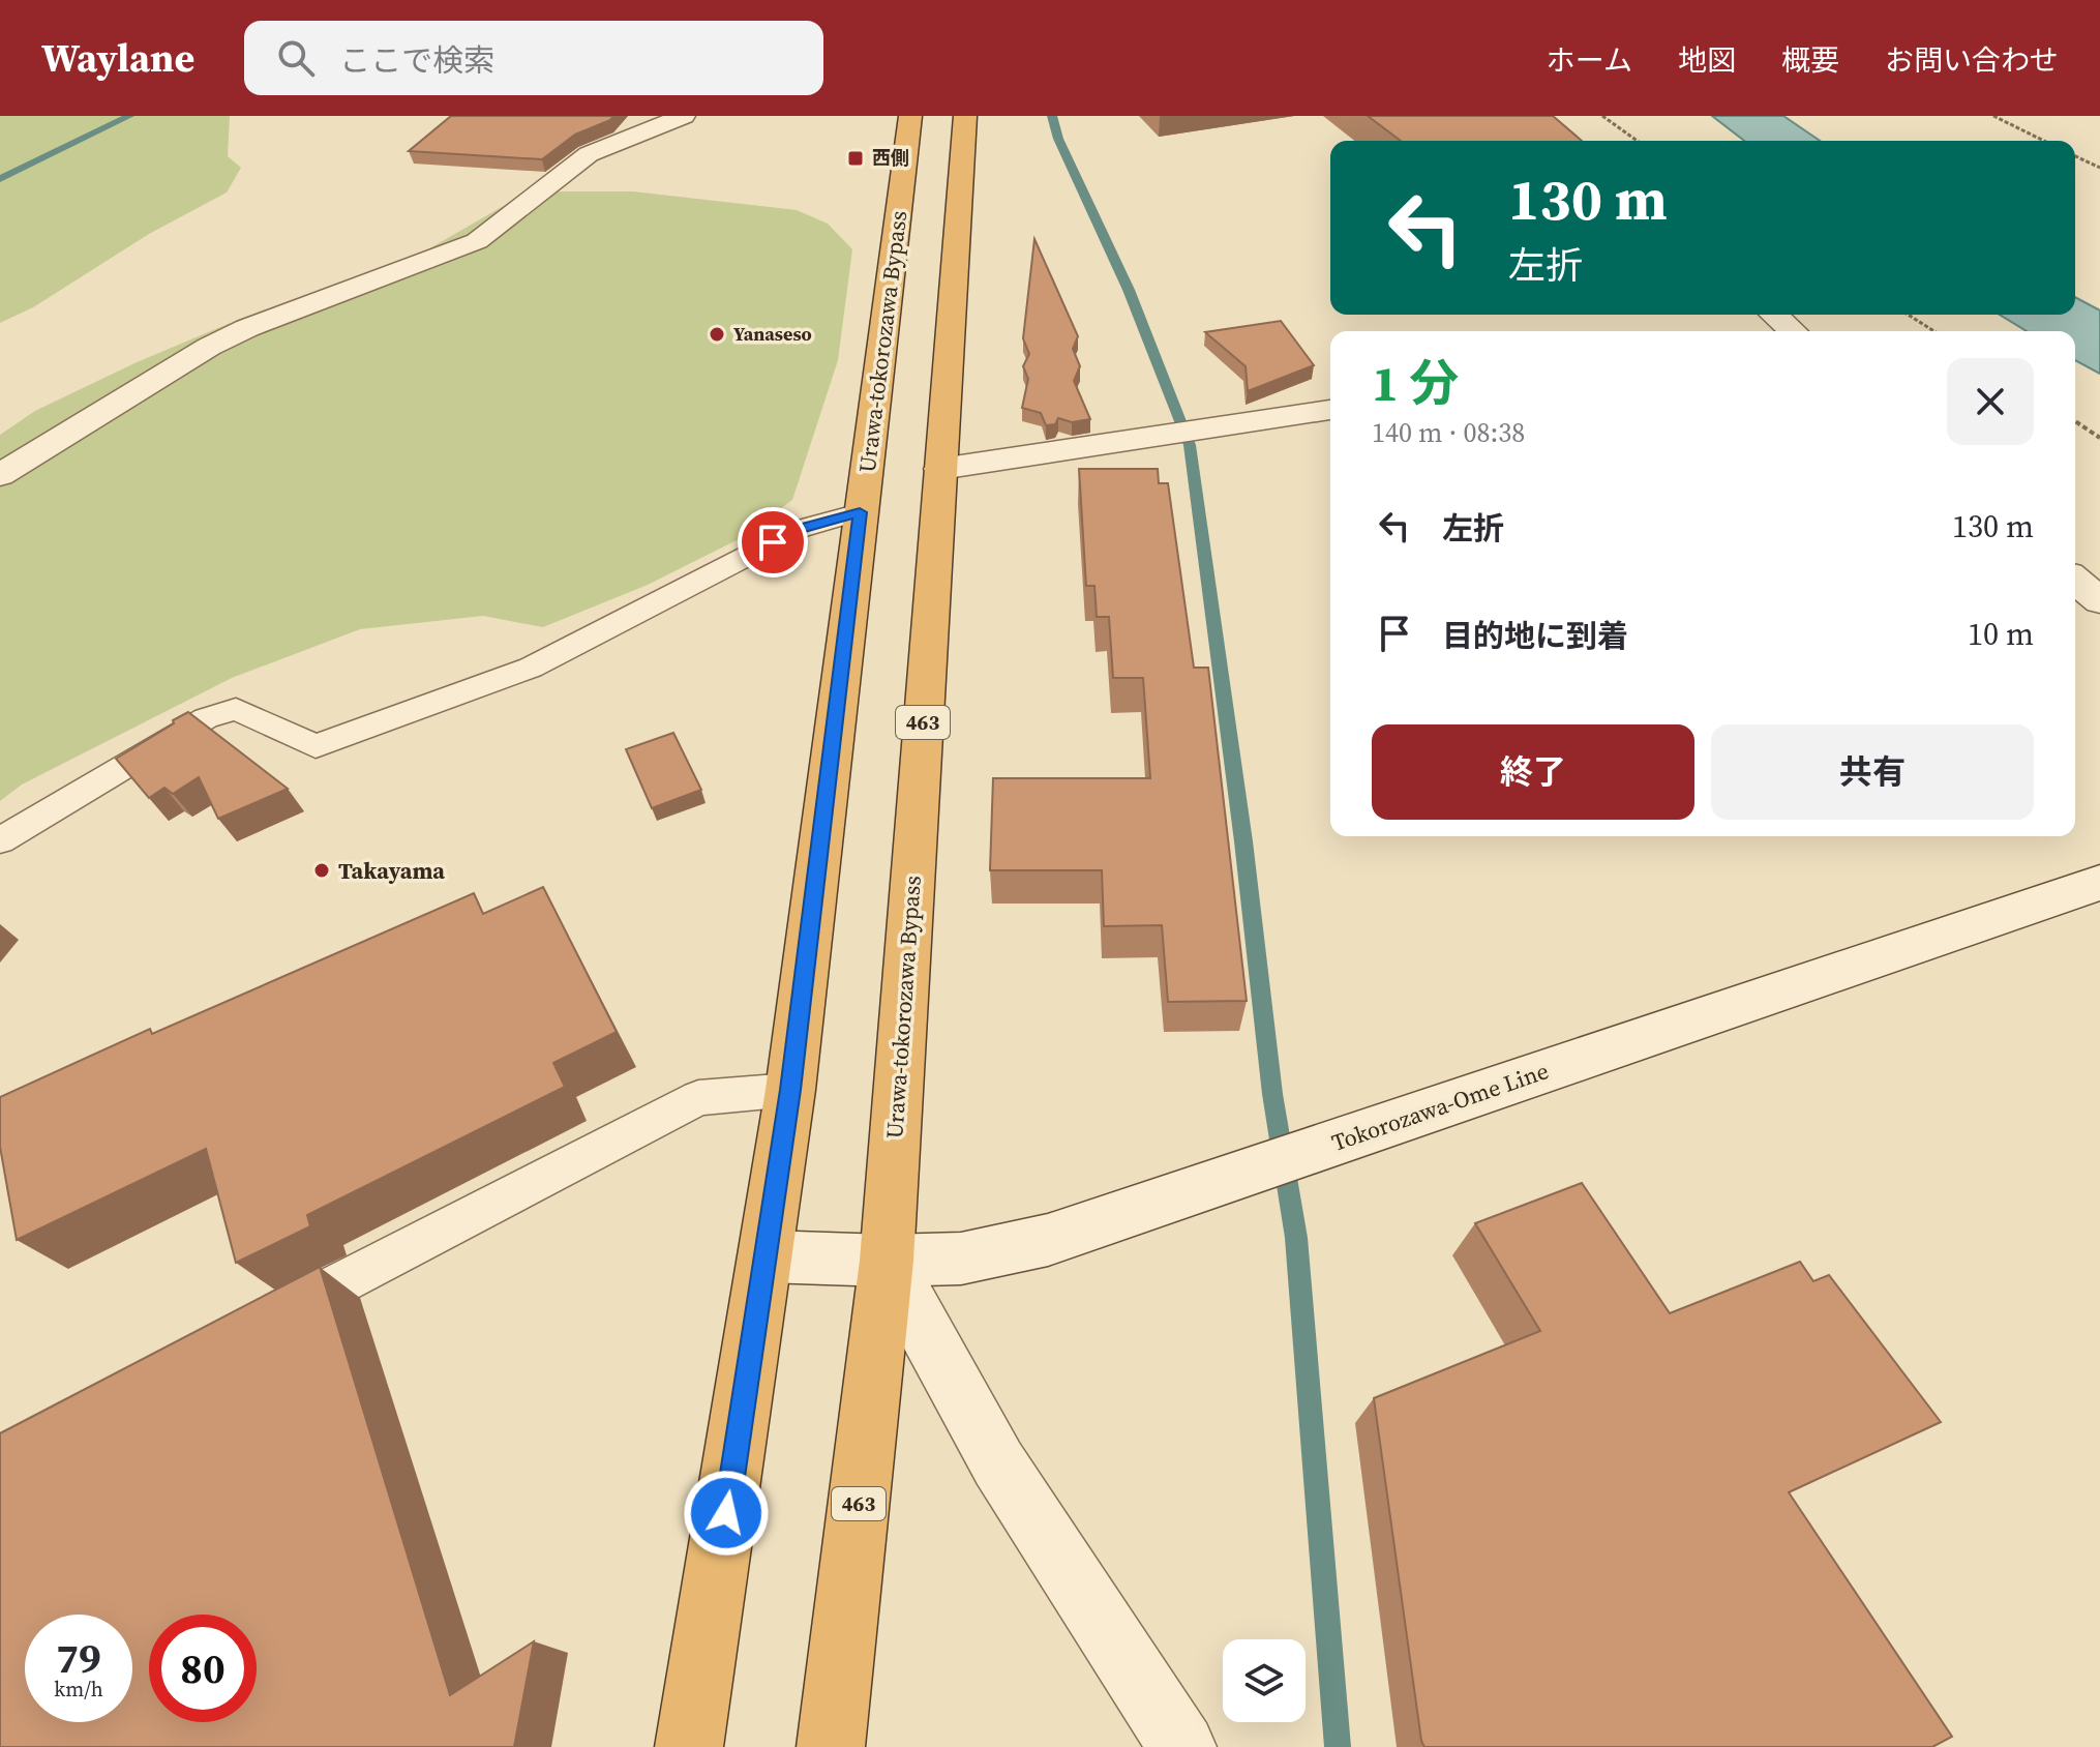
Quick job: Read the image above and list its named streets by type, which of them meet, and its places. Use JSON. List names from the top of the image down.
{
  "streets": {
    "highway": ["Urawa-tokorozawa Bypass", "463"],
    "street": ["Tokorozawa-Ome Line"]
  },
  "crossings": [
    ["Urawa-tokorozawa Bypass", "Tokorozawa-Ome Line"]
  ],
  "places": {
    "transit": ["西側"],
    "other": ["Yanaseso", "Takayama"]
  },
  "page": {
    "header": "Waylane",
    "search": "ここで検索",
    "nav": [
      "ホーム",
      "地図",
      "概要",
      "お問い合わせ"
    ],
    "turn": ["130 m", "左折"],
    "heading": ["1 分", "140 m · 08:38"],
    "list": [
      {
        "name": "左折",
        "value": "130 m"
      },
      {
        "name": "目的地に到着",
        "value": "10 m"
      }
    ],
    "buttons": ["終了", "共有"],
    "speed": "79 km/h",
    "limit": "80"
  }
}
